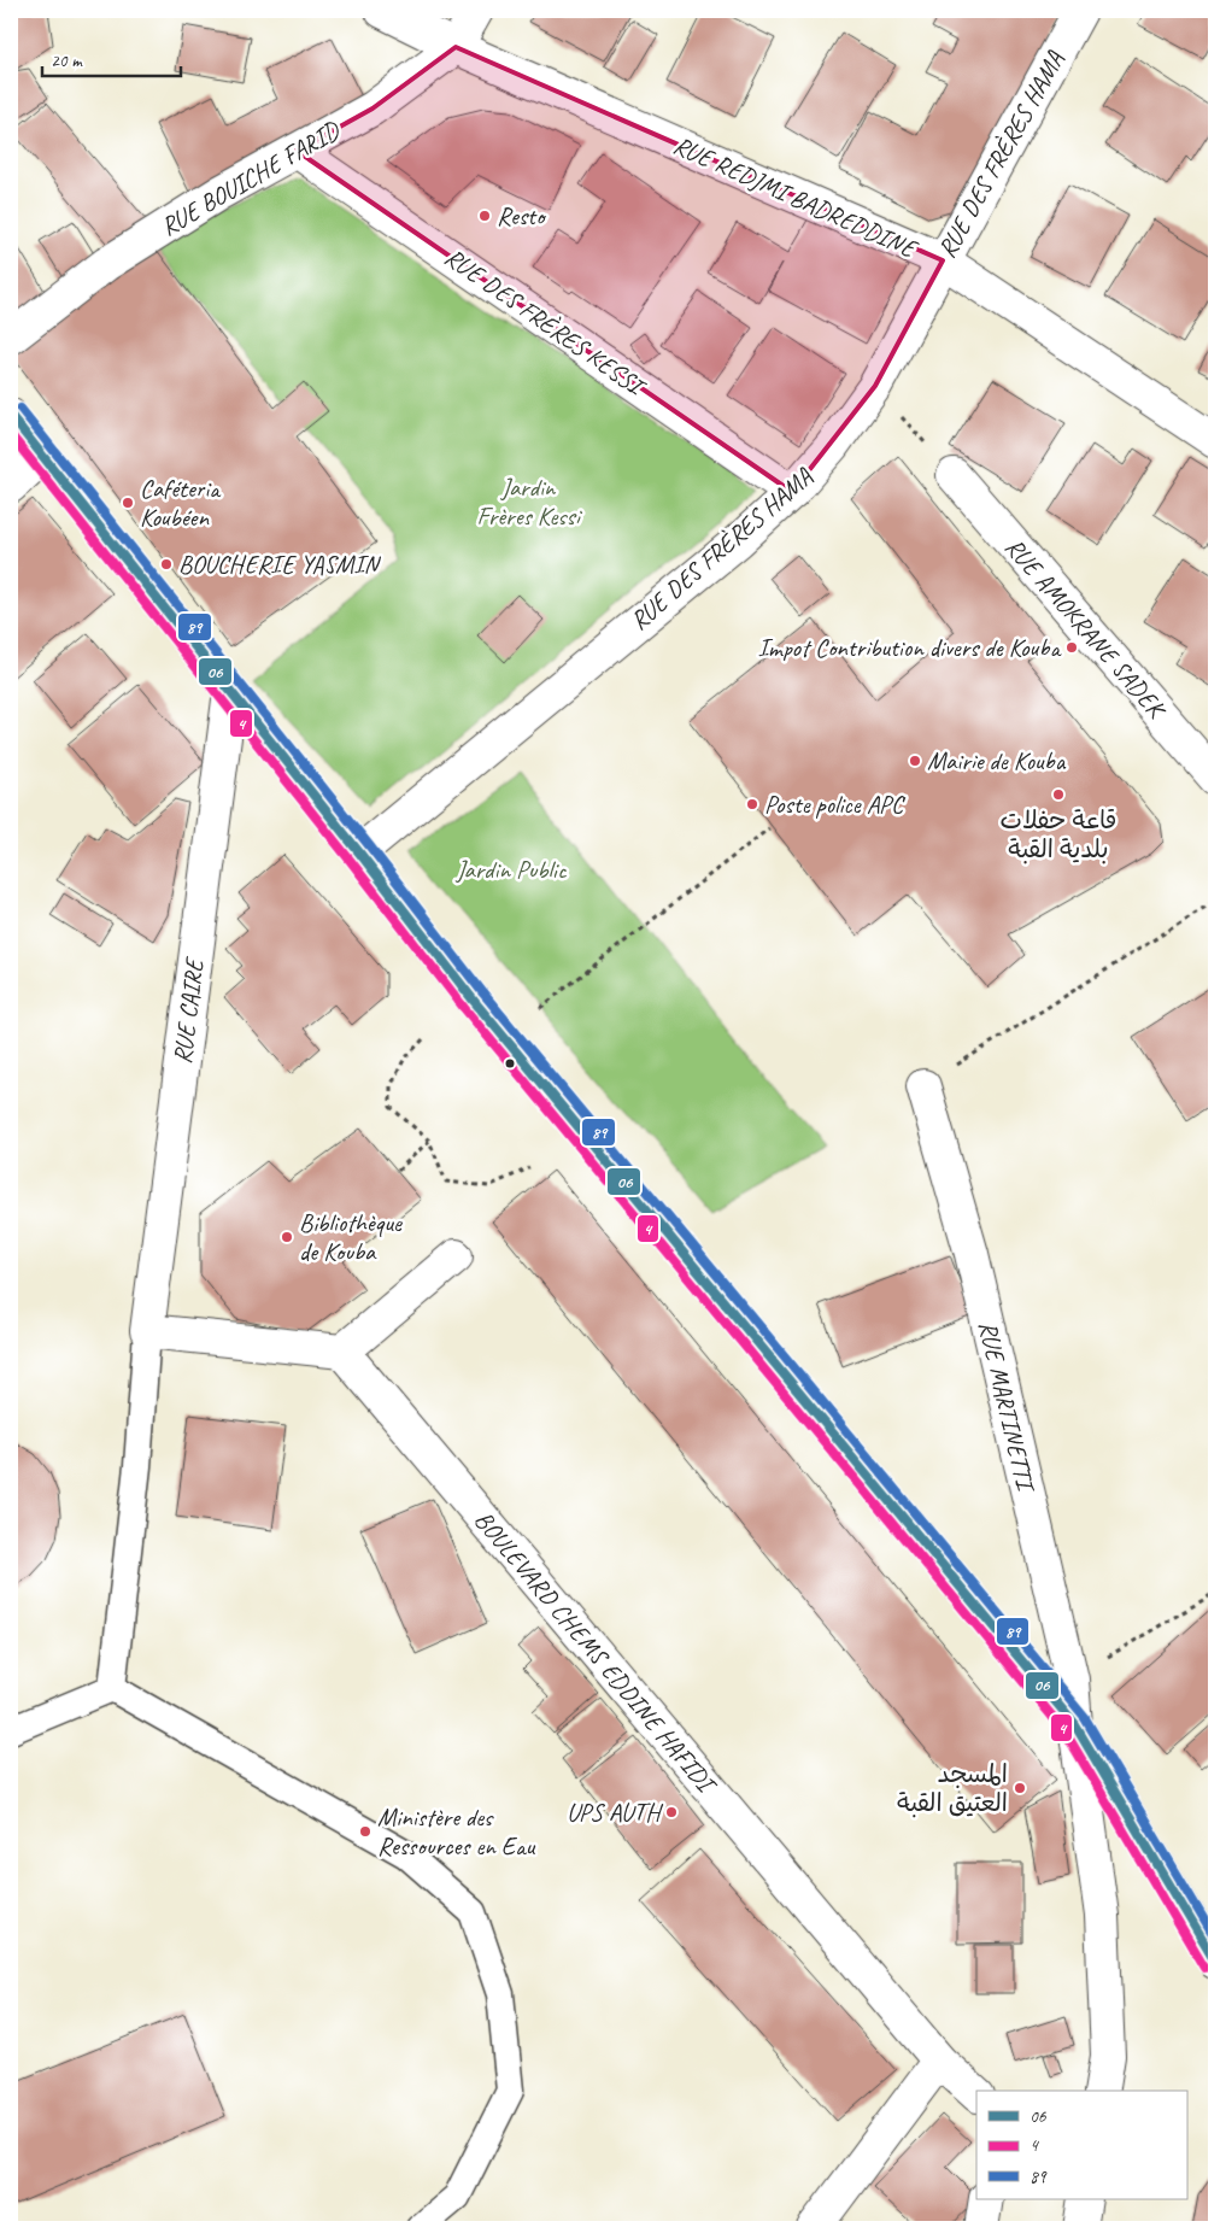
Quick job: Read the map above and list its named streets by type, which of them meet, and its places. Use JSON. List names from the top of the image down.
{
  "streets": {
    "street": [
      "RUE DES FRÈRES HAMA",
      "RUE BOUICHE FARID",
      "RUE REDJMI BADREDDINE",
      "RUE DES FRÈRES KESSI",
      "RUE AMOKRANE SADEK",
      "RUE CAIRE",
      "RUE MARTINETTI",
      "BOULEVARD CHEMS EDDINE HAFIDI"
    ]
  },
  "crossings": [
    ["RUE DES FRÈRES HAMA", "RUE REDJMI BADREDDINE"],
    ["RUE DES FRÈRES HAMA", "RUE DES FRÈRES KESSI"],
    ["RUE BOUICHE FARID", "RUE REDJMI BADREDDINE"],
    ["RUE BOUICHE FARID", "RUE DES FRÈRES KESSI"]
  ],
  "parks": ["Jardin Frères Kessi", "Jardin Public"],
  "places": [
    "Resto",
    "Caféteria Koubéen",
    "BOUCHERIE YASMIN",
    "Impot Contribution divers de Kouba",
    "Mairie de Kouba",
    "قاعة حفلات بلدية القبة",
    "Poste police APC",
    "Bibliothèque de Kouba",
    "المسجد العتيق القبة",
    "UPS AUTH",
    "Ministère des Ressources en Eau"
  ],
  "lines": ["transit line 89", "transit line 06", "transit line 4"],
  "legend": ["06", "4", "89"],
  "scale_bar": "20 m"
}
